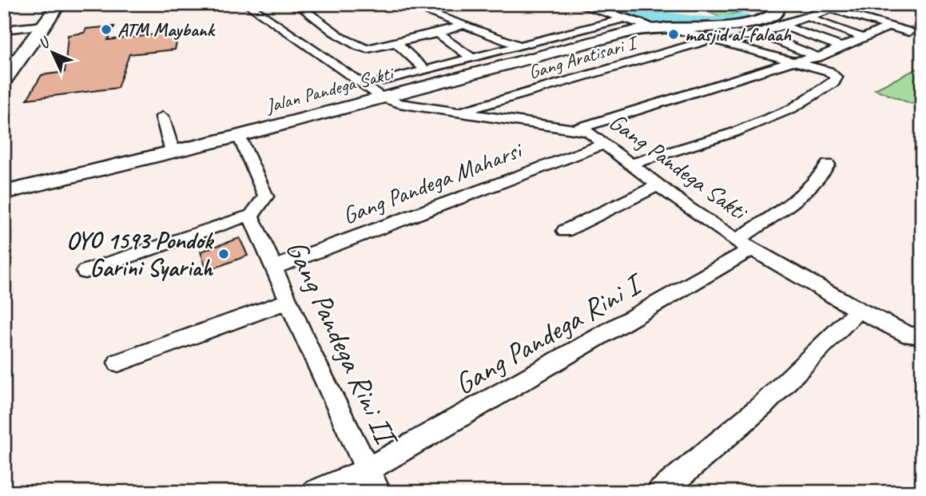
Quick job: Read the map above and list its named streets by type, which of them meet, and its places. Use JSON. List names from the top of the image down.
{
  "streets": {
    "main road": ["Jalan Pandega Sakti"],
    "street": [
      "Gang Aratisari I",
      "Gang Pandega Sakti",
      "Gang Pandega Maharsi",
      "Gang Pandega Rini I",
      "Gang Pandega Rini II"
    ]
  },
  "crossings": [
    ["Gang Aratisari I", "Gang Pandega Sakti"],
    ["Jalan Pandega Sakti", "Gang Pandega Sakti"],
    ["Gang Pandega Sakti", "Gang Pandega Maharsi"],
    ["Gang Pandega Sakti", "Gang Pandega Rini I"],
    ["Gang Pandega Maharsi", "Gang Pandega Rini II"],
    ["Gang Pandega Rini I", "Gang Pandega Rini II"]
  ],
  "places": ["ATM Maybank", "masjid al-falaah", "OYO 1593 Pondok Garini Syariah"],
  "north": "top left"
}
